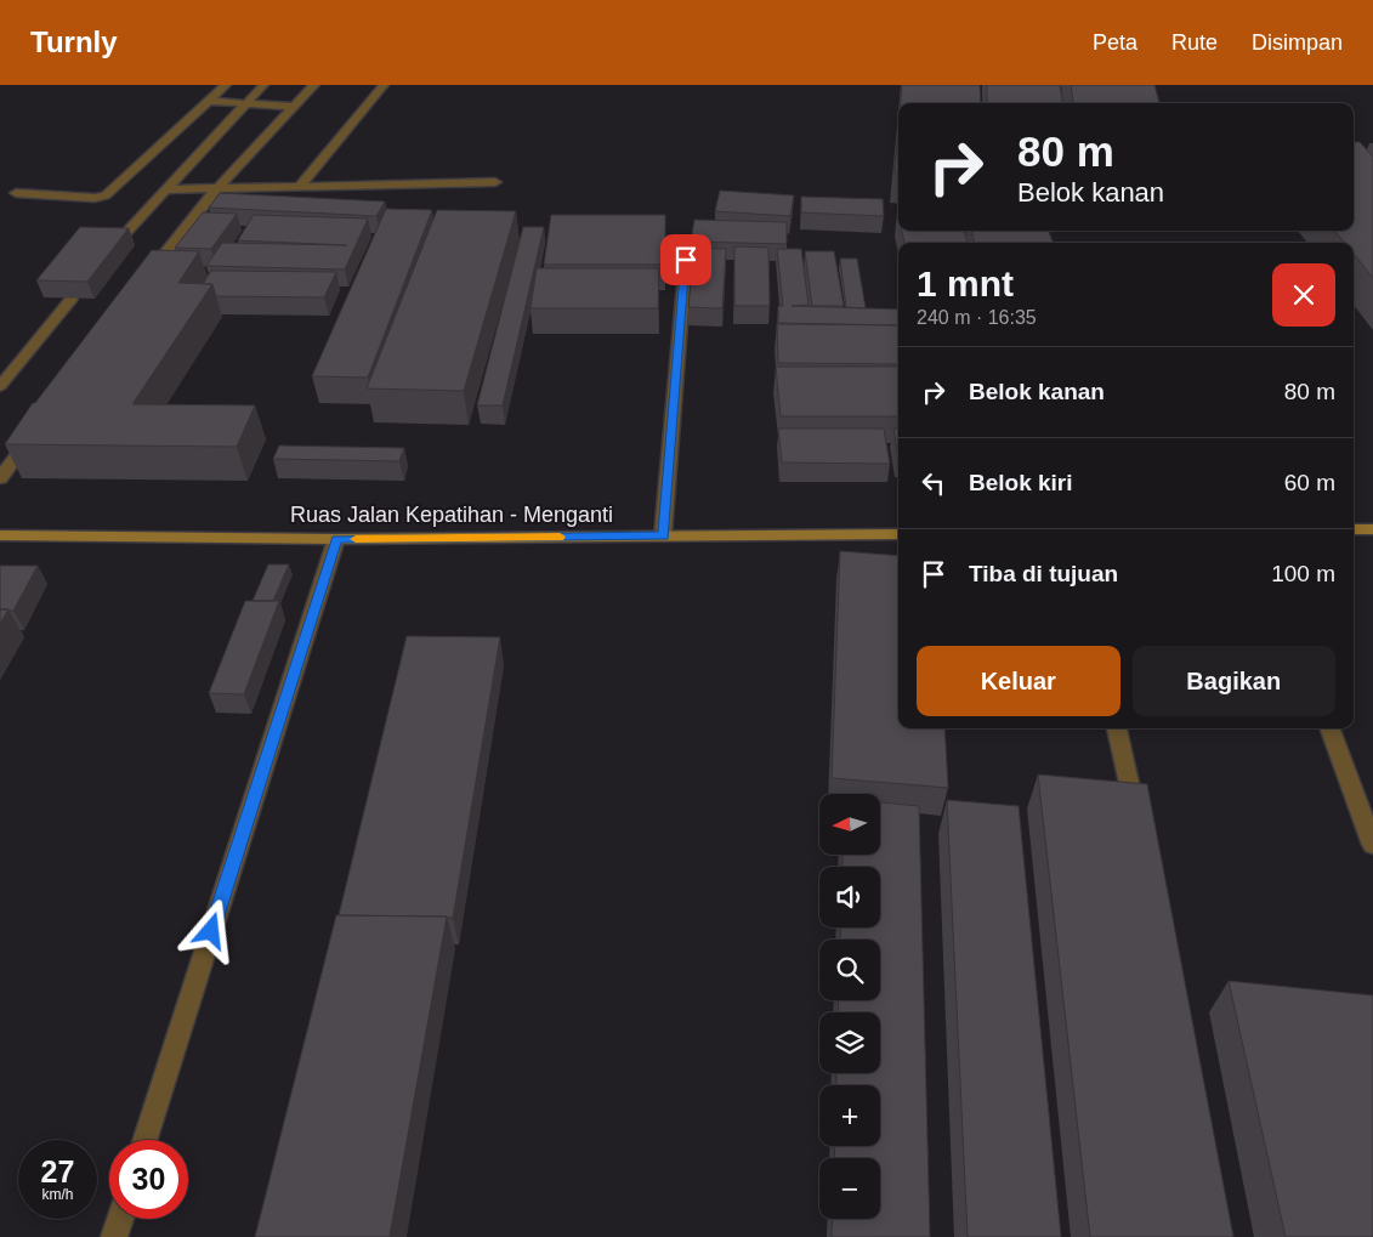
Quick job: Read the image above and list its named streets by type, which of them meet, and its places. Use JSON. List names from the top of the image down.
{
  "streets": {
    "main road": ["Ruas Jalan Kepatihan - Menganti"]
  },
  "north": "left",
  "page": {
    "header": "Turnly",
    "nav": ["Peta", "Rute", "Disimpan"],
    "turn": ["80 m", "Belok kanan"],
    "heading": ["1 mnt", "240 m · 16:35"],
    "list": [
      {
        "name": "Belok kanan",
        "value": "80 m"
      },
      {
        "name": "Belok kiri",
        "value": "60 m"
      },
      {
        "name": "Tiba di tujuan",
        "value": "100 m"
      }
    ],
    "buttons": ["Keluar", "Bagikan"],
    "map_buttons": ["+", "−"],
    "speed": "27 km/h",
    "limit": "30"
  }
}
